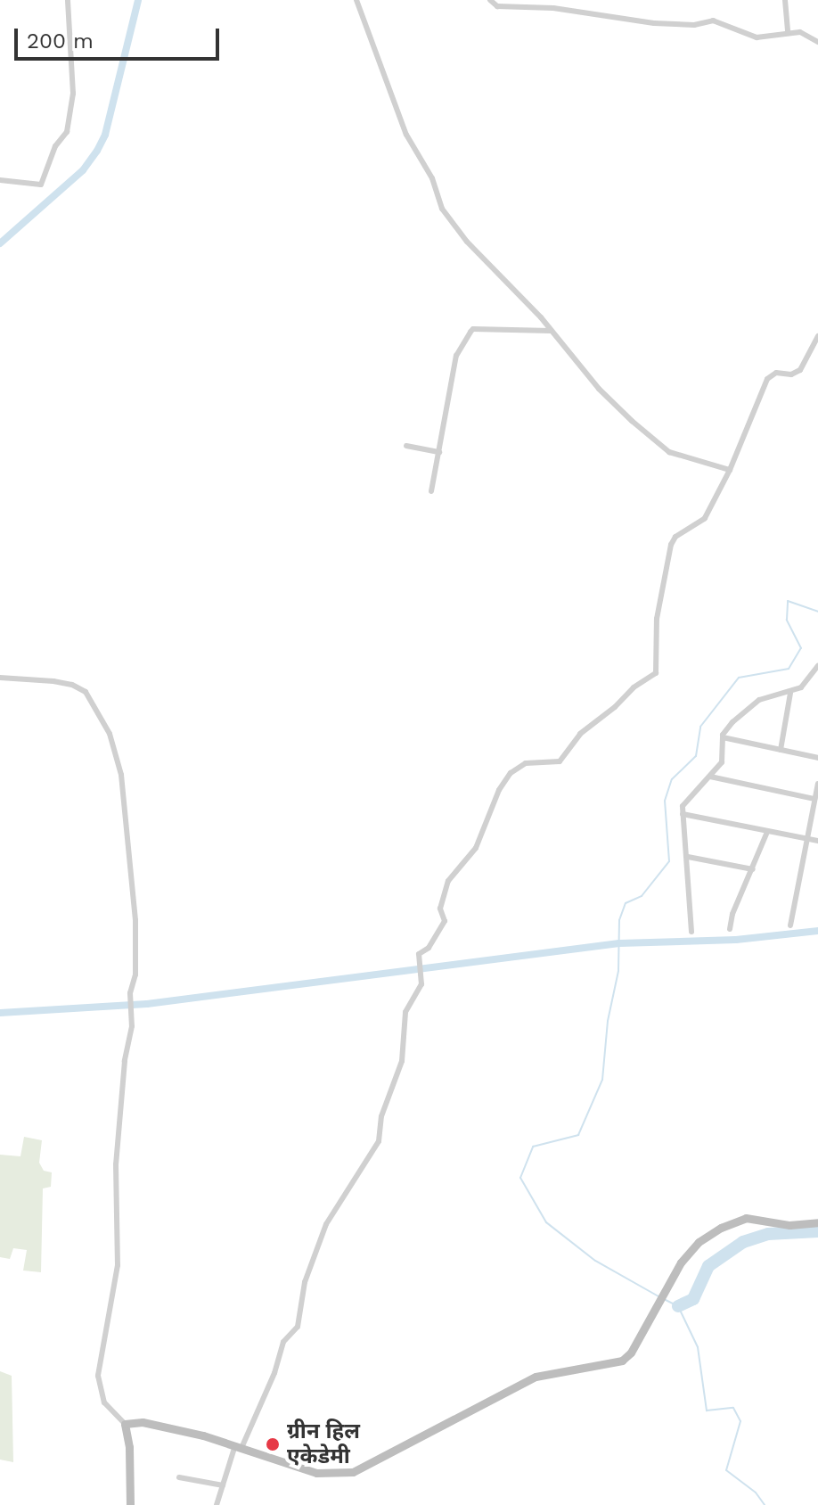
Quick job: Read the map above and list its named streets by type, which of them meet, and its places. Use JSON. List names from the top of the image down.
{
  "places": ["ग्रीन हिल एकेडेमी"],
  "scale_bar": "200 m"
}
